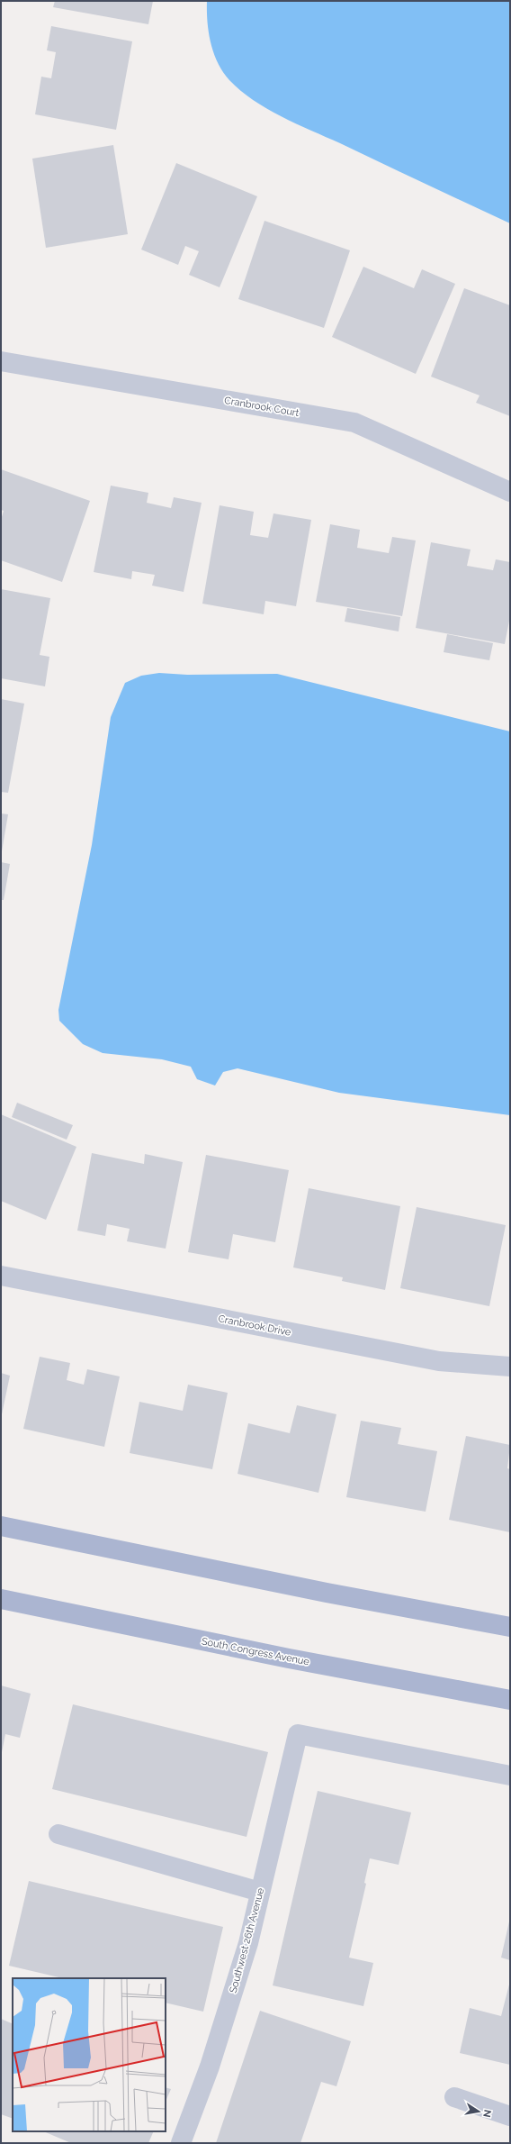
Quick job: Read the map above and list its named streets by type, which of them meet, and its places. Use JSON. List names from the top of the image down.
{
  "streets": {
    "main road": ["South Congress Avenue"],
    "street": ["Cranbrook Court", "Cranbrook Drive", "Southwest 26th Avenue"]
  },
  "north": "right"
}
